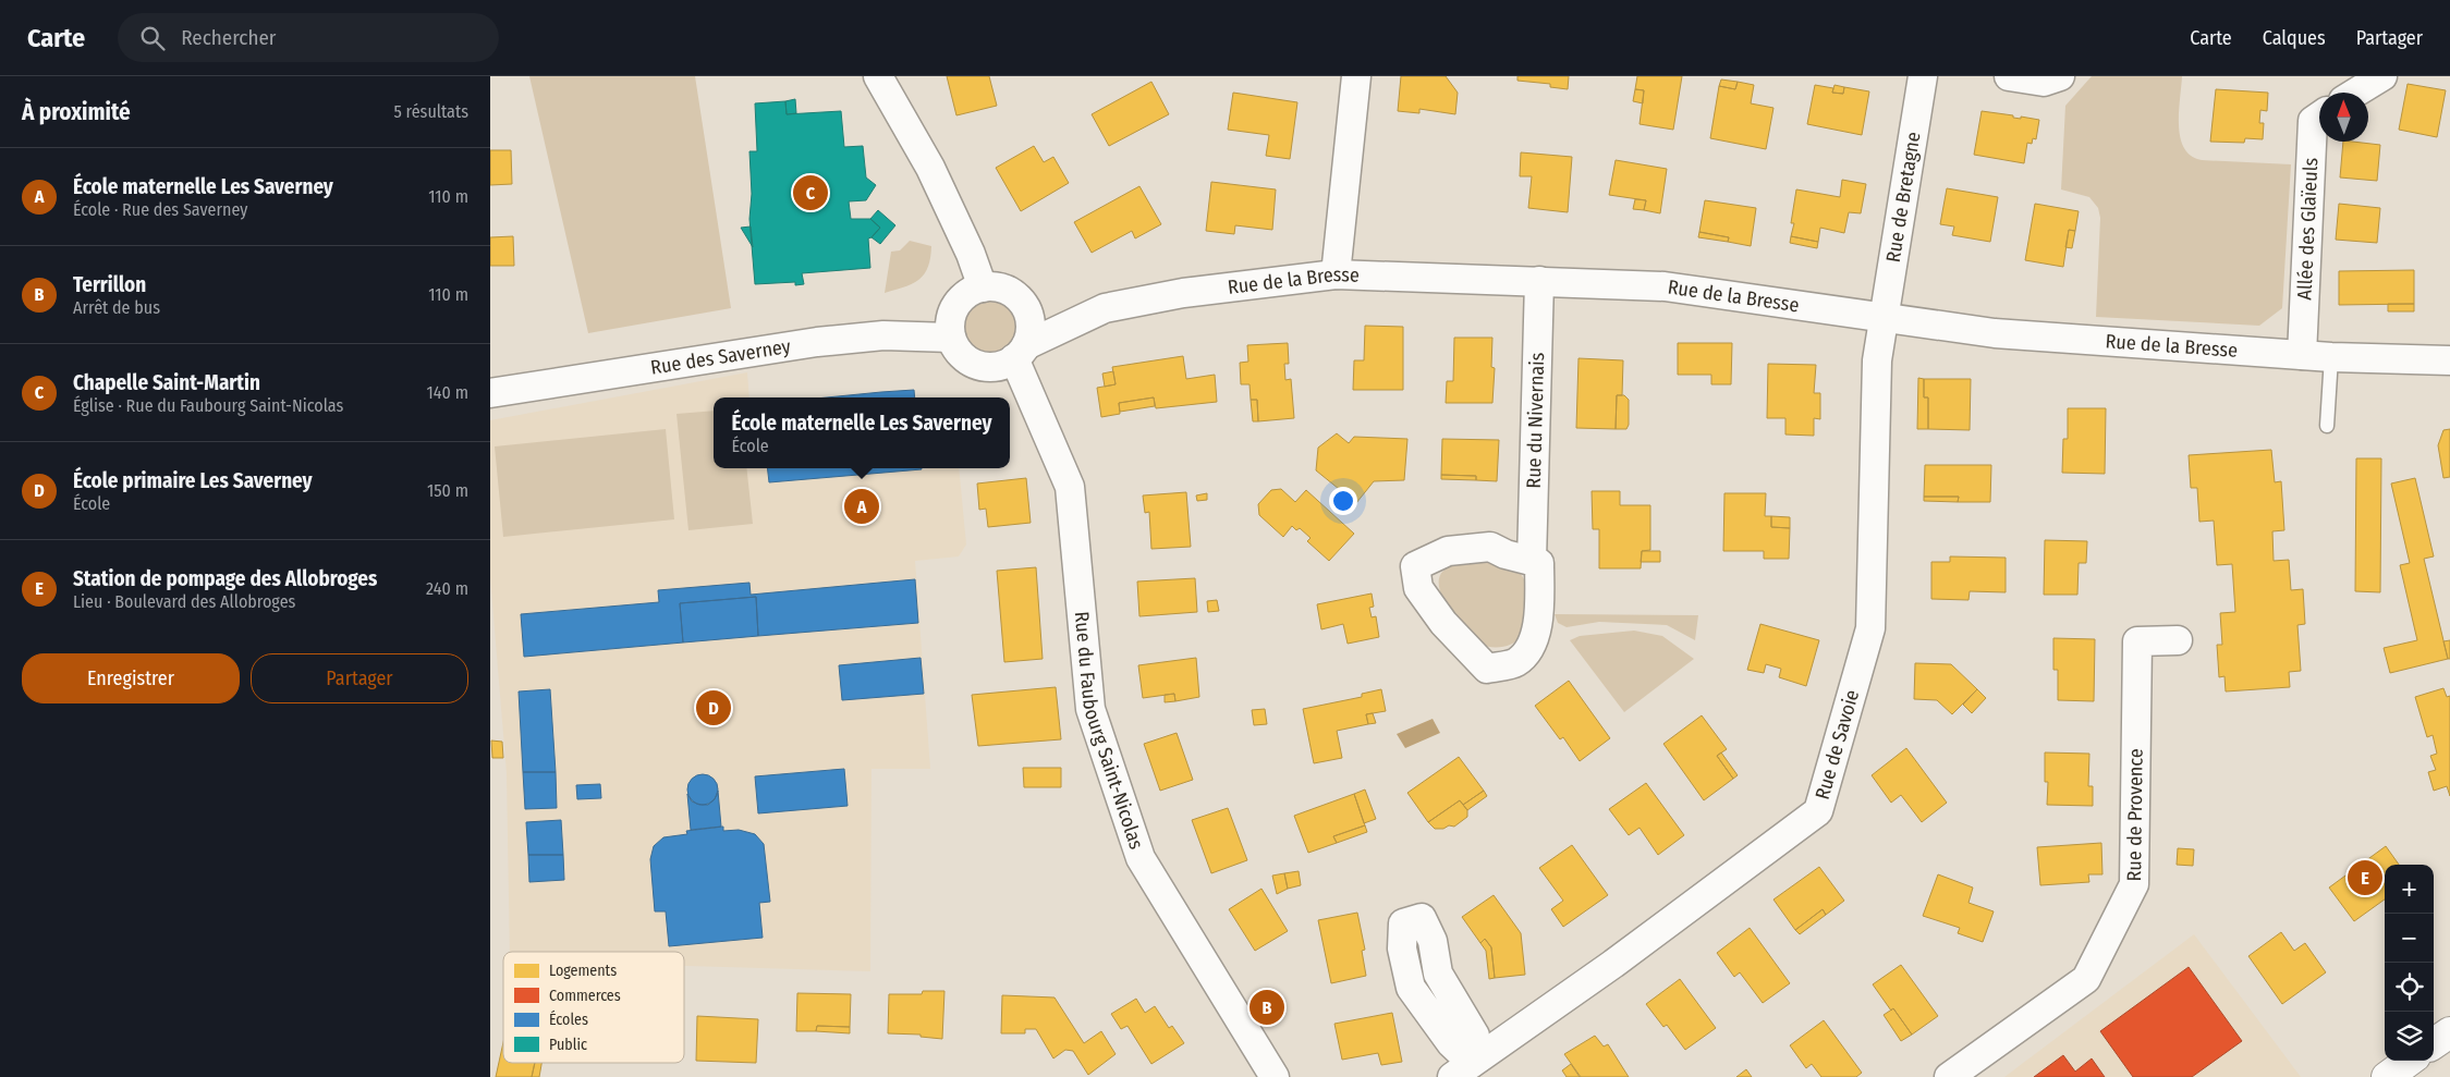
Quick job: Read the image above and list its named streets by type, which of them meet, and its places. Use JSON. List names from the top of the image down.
{
  "streets": {
    "street": [
      "Rue de Bretagne",
      "Allée des Glaïeuls",
      "Rue de la Bresse",
      "Rue des Saverney",
      "Rue du Nivernais",
      "Rue du Faubourg Saint-Nicolas",
      "Rue de Savoie",
      "Rue de Provence"
    ]
  },
  "crossings": [
    ["Rue de Bretagne", "Rue de la Bresse"],
    ["Rue de Bretagne", "Rue de Savoie"],
    ["Allée des Glaïeuls", "Rue de la Bresse"],
    ["Rue de la Bresse", "Rue des Saverney"],
    ["Rue de la Bresse", "Rue du Nivernais"],
    ["Rue de la Bresse", "Rue du Faubourg Saint-Nicolas"],
    ["Rue de la Bresse", "Rue de Savoie"],
    ["Rue des Saverney", "Rue du Faubourg Saint-Nicolas"]
  ],
  "legend": [
    "Logements",
    "Commerces",
    "Écoles",
    "Public"
  ],
  "north": "top",
  "page": {
    "header": "Carte",
    "search": "Rechercher",
    "nav": ["Carte", "Calques", "Partager"],
    "heading": ["À proximité", "5 résultats"],
    "list": [
      {
        "mark": "A",
        "name": "École maternelle Les Saverney",
        "note": "École · Rue des Saverney",
        "value": "110 m"
      },
      {
        "mark": "B",
        "name": "Terrillon",
        "note": "Arrêt de bus",
        "value": "110 m"
      },
      {
        "mark": "C",
        "name": "Chapelle Saint-Martin",
        "note": "Église · Rue du Faubourg Saint-Nicolas",
        "value": "140 m"
      },
      {
        "mark": "D",
        "name": "École primaire Les Saverney",
        "note": "École",
        "value": "150 m"
      },
      {
        "mark": "E",
        "name": "Station de pompage des Allobroges",
        "note": "Lieu · Boulevard des Allobroges",
        "value": "240 m"
      }
    ],
    "pins": [
      "C",
      "A",
      "D",
      "E",
      "B"
    ],
    "popup": ["École maternelle Les Saverney", "École"],
    "buttons": ["Enregistrer", "Partager"],
    "map_buttons": ["+", "−"]
  }
}
